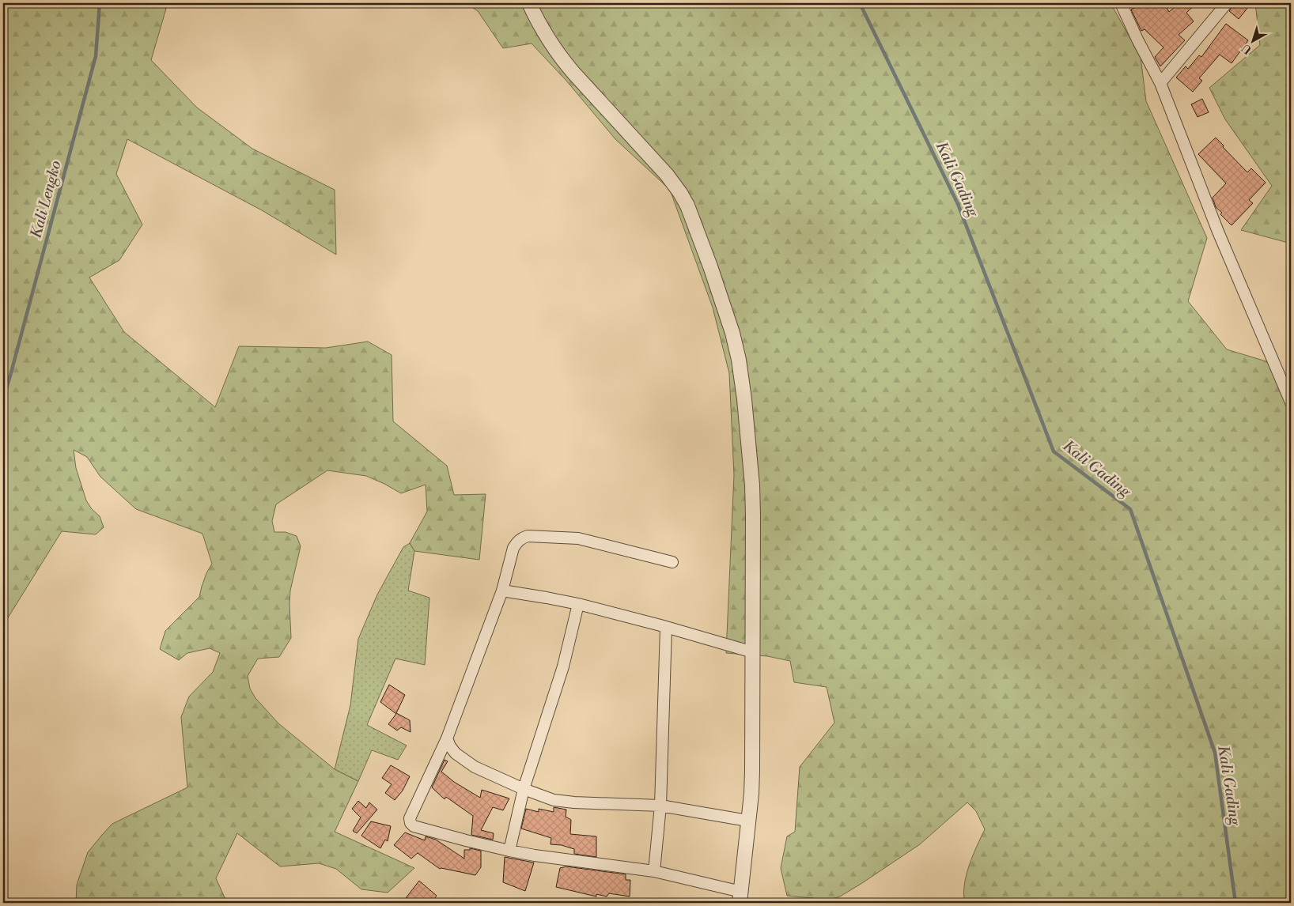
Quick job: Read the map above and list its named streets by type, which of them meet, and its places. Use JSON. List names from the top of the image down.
{
  "water": ["Kali Gading", "Kali Lengko"],
  "north": "bottom left"
}
